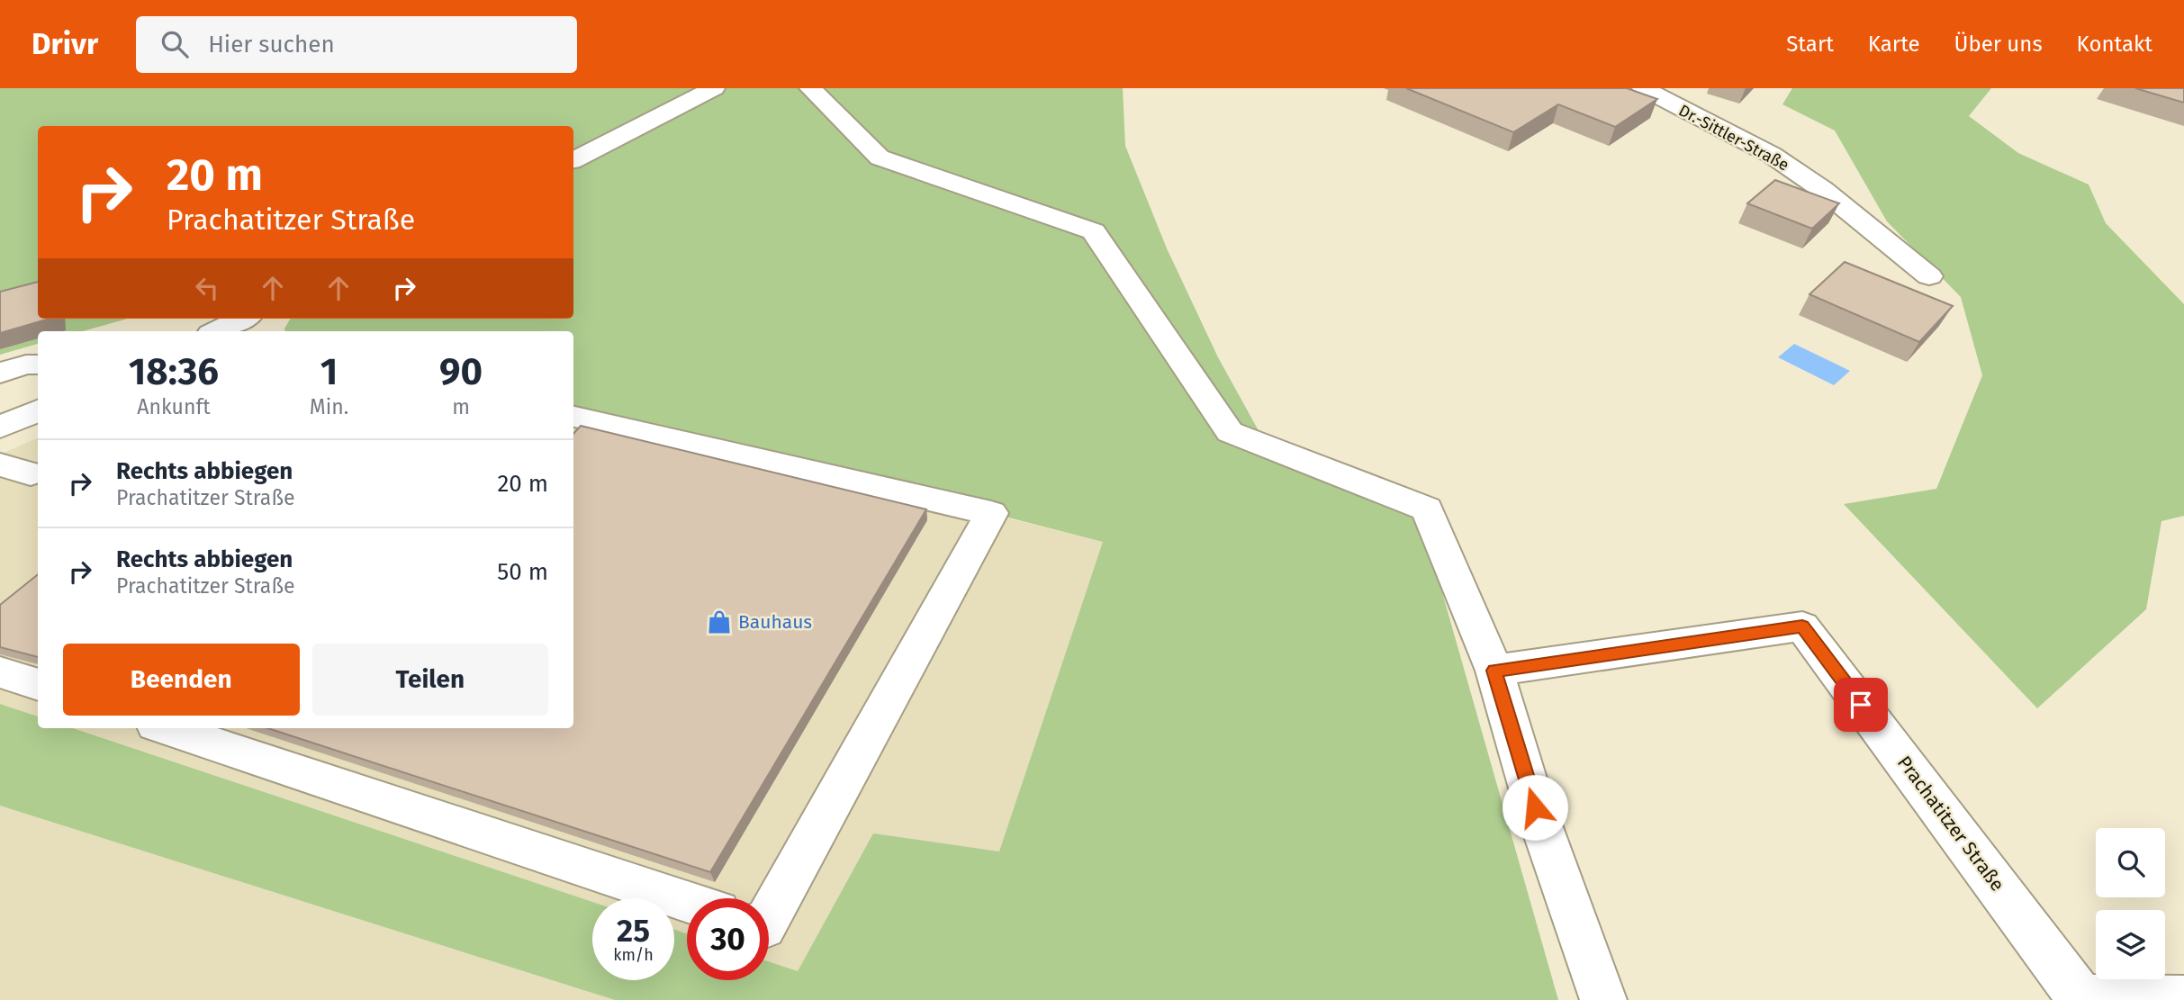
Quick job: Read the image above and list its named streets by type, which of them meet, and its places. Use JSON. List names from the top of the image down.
{
  "streets": {
    "street": ["Dr.-Sittler-Straße", "Prachatitzer Straße"]
  },
  "places": {
    "shop": ["Bauhaus"]
  },
  "page": {
    "header": "Drivr",
    "search": "Hier suchen",
    "nav": [
      "Start",
      "Karte",
      "Über uns",
      "Kontakt"
    ],
    "turn": ["20 m", "Prachatitzer Straße"],
    "eta": [
      "18:36",
      "Ankunft",
      "1",
      "Min.",
      "90",
      "m"
    ],
    "list": [
      {
        "name": "Rechts abbiegen",
        "note": "Prachatitzer Straße",
        "value": "20 m"
      },
      {
        "name": "Rechts abbiegen",
        "note": "Prachatitzer Straße",
        "value": "50 m"
      }
    ],
    "buttons": ["Beenden", "Teilen"],
    "speed": "25 km/h",
    "limit": "30"
  }
}
